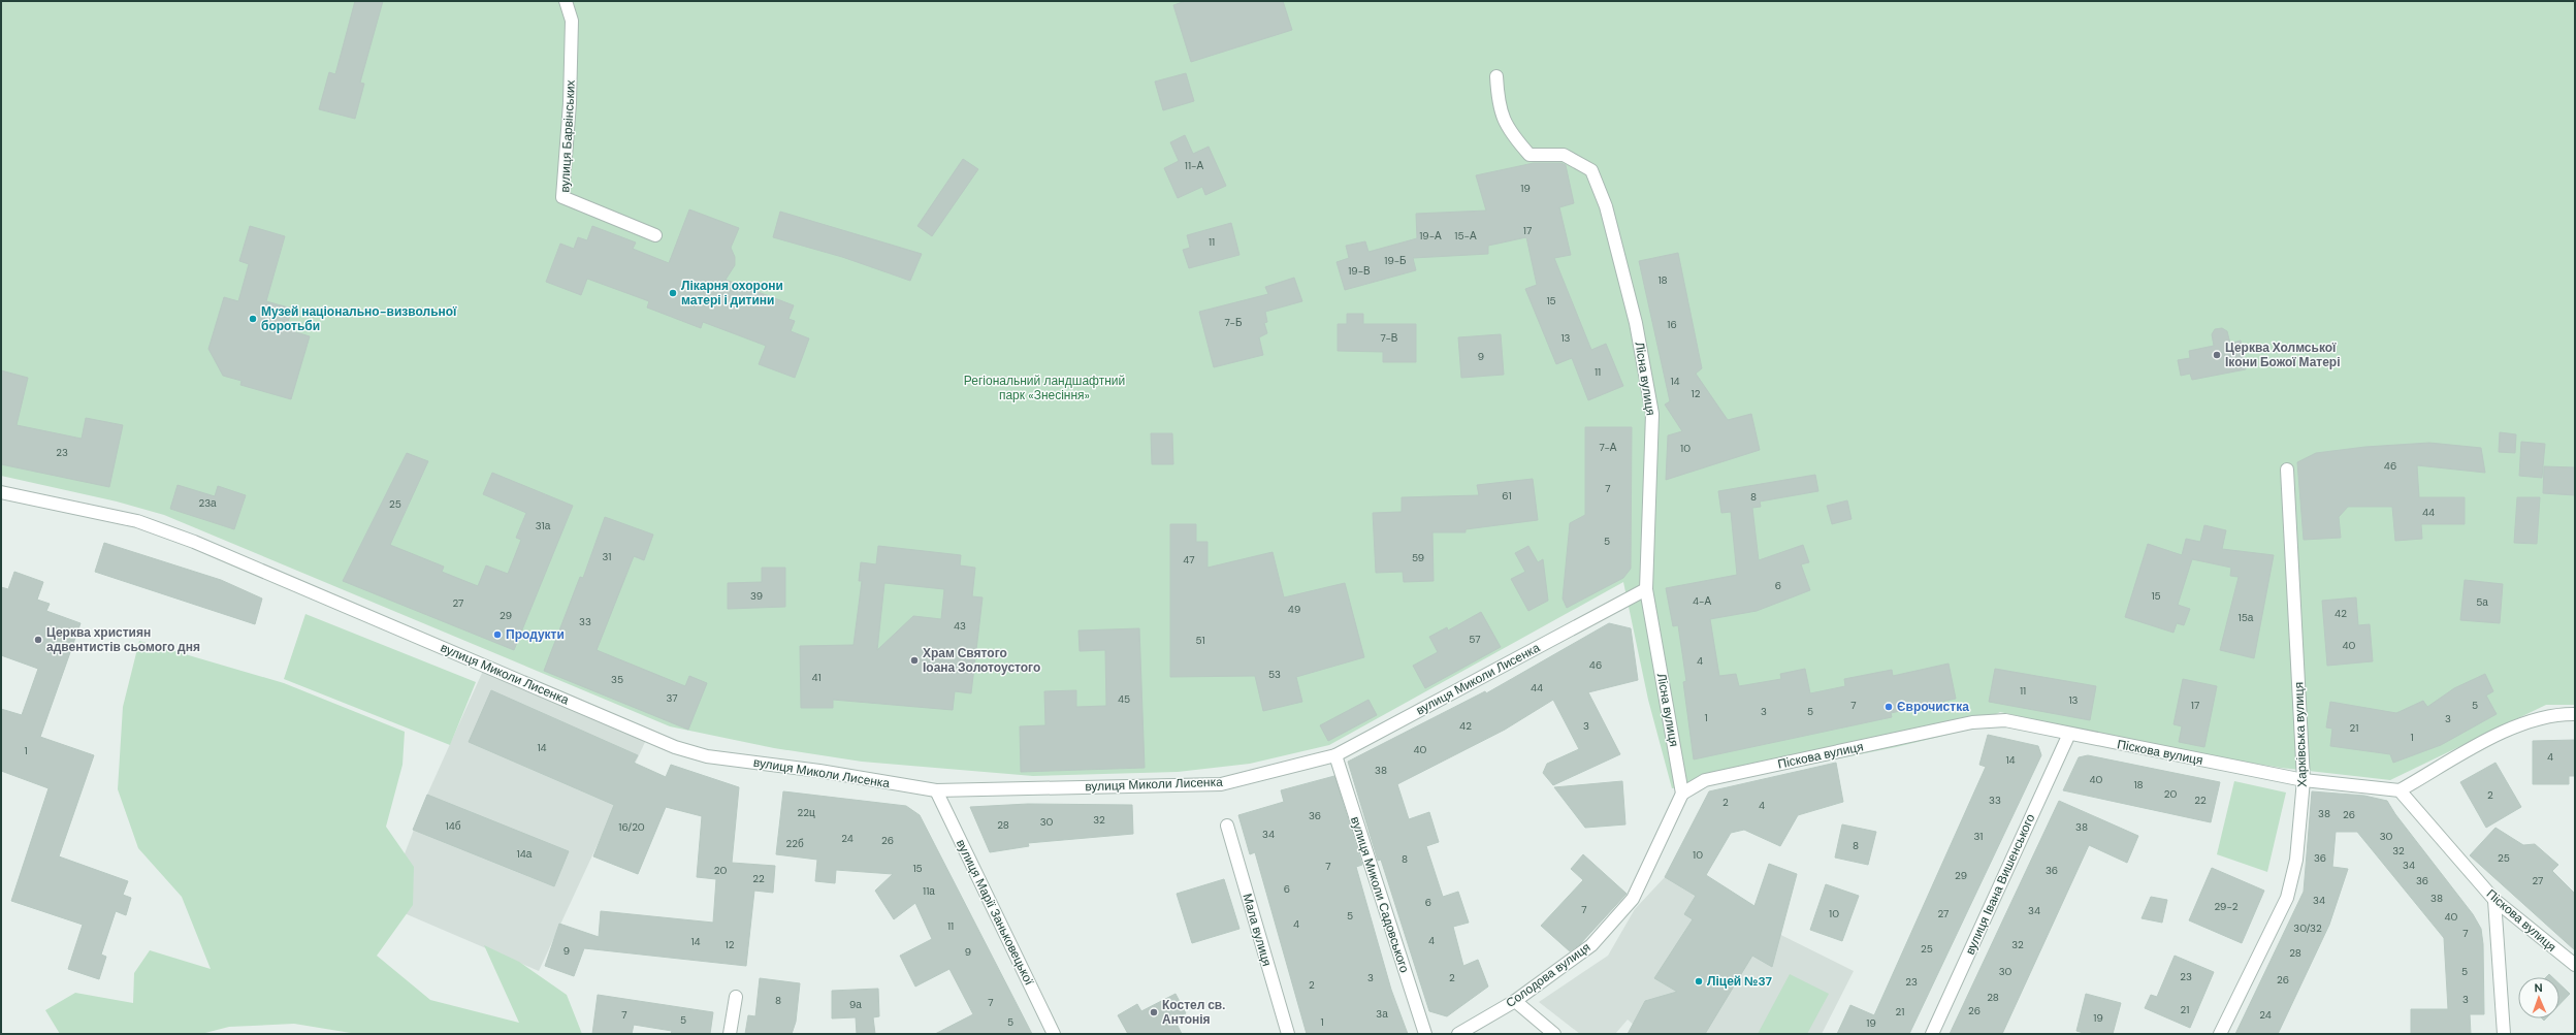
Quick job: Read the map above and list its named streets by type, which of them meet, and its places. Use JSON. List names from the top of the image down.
{
  "streets": {
    "street": [
      "вулиця Барвінських",
      "Лісна вулиця",
      "вулиця Миколи Лисенка",
      "Харківська вулиця",
      "Піскова вулиця",
      "вулиця Івана Вишенського",
      "вулиця Миколи Садовського",
      "вулиця Марії Заньковецької",
      "Мала вулиця",
      "Солодова вулиця"
    ]
  },
  "crossings": [
    ["Лісна вулиця", "вулиця Миколи Лисенка"],
    ["Лісна вулиця", "Піскова вулиця"],
    ["Лісна вулиця", "Солодова вулиця"],
    ["вулиця Миколи Лисенка", "вулиця Миколи Садовського"],
    ["вулиця Миколи Лисенка", "вулиця Марії Заньковецької"],
    ["Харківська вулиця", "Піскова вулиця"],
    ["Піскова вулиця", "вулиця Івана Вишенського"],
    ["Піскова вулиця", "Солодова вулиця"]
  ],
  "parks": ["Регіональний ландшафтний парк «Знесіння»"],
  "places": [
    "Лікарня охорони матері і дитини",
    "Музей національно-визвольної боротьби",
    "Церква Холмської Ікони Божої Матері",
    "Продукти",
    "Церква християн адвентистів сьомого дня",
    "Храм Святого Іоана Золотоустого",
    "Єврочистка",
    "Ліцей №37",
    "Костел св. Антонія"
  ],
  "house_numbers": [
    "11-А",
    "19",
    "17",
    "19-А",
    "15-А",
    "11",
    "19-Б",
    "19-В",
    "18",
    "15",
    "7-Б",
    "16",
    "7-В",
    "13",
    "9",
    "11",
    "14",
    "12",
    "7-А",
    "10",
    "23",
    "46",
    "7",
    "61",
    "8",
    "23а",
    "25",
    "44",
    "31а",
    "5",
    "31",
    "59",
    "47",
    "6",
    "39",
    "15",
    "4-А",
    "5а",
    "27",
    "49",
    "42",
    "29",
    "15а",
    "33",
    "43",
    "57",
    "51",
    "40",
    "4",
    "46",
    "53",
    "41",
    "35",
    "44",
    "11",
    "37",
    "45",
    "13",
    "7",
    "17",
    "5",
    "3",
    "5",
    "1",
    "3",
    "42",
    "3",
    "21",
    "1",
    "14",
    "40",
    "1",
    "4",
    "14",
    "38",
    "40",
    "18",
    "20",
    "2",
    "33",
    "22",
    "2",
    "4",
    "22ц",
    "38",
    "26",
    "36",
    "32",
    "30",
    "28",
    "14б",
    "16/20",
    "38",
    "34",
    "31",
    "30",
    "24",
    "26",
    "22б",
    "8",
    "32",
    "14а",
    "10",
    "36",
    "25",
    "8",
    "34",
    "7",
    "15",
    "20",
    "36",
    "29",
    "22",
    "36",
    "27",
    "6",
    "11а",
    "38",
    "34",
    "6",
    "29-2",
    "7",
    "34",
    "10",
    "27",
    "5",
    "40",
    "4",
    "11",
    "30/32",
    "7",
    "4",
    "14",
    "12",
    "32",
    "25",
    "9",
    "9",
    "28",
    "30",
    "5",
    "23",
    "3",
    "2",
    "26",
    "23",
    "2",
    "28",
    "3",
    "8",
    "7",
    "9а",
    "21",
    "26",
    "21",
    "3а",
    "7",
    "24",
    "19",
    "5",
    "5",
    "1",
    "19"
  ],
  "north": "top"
}
